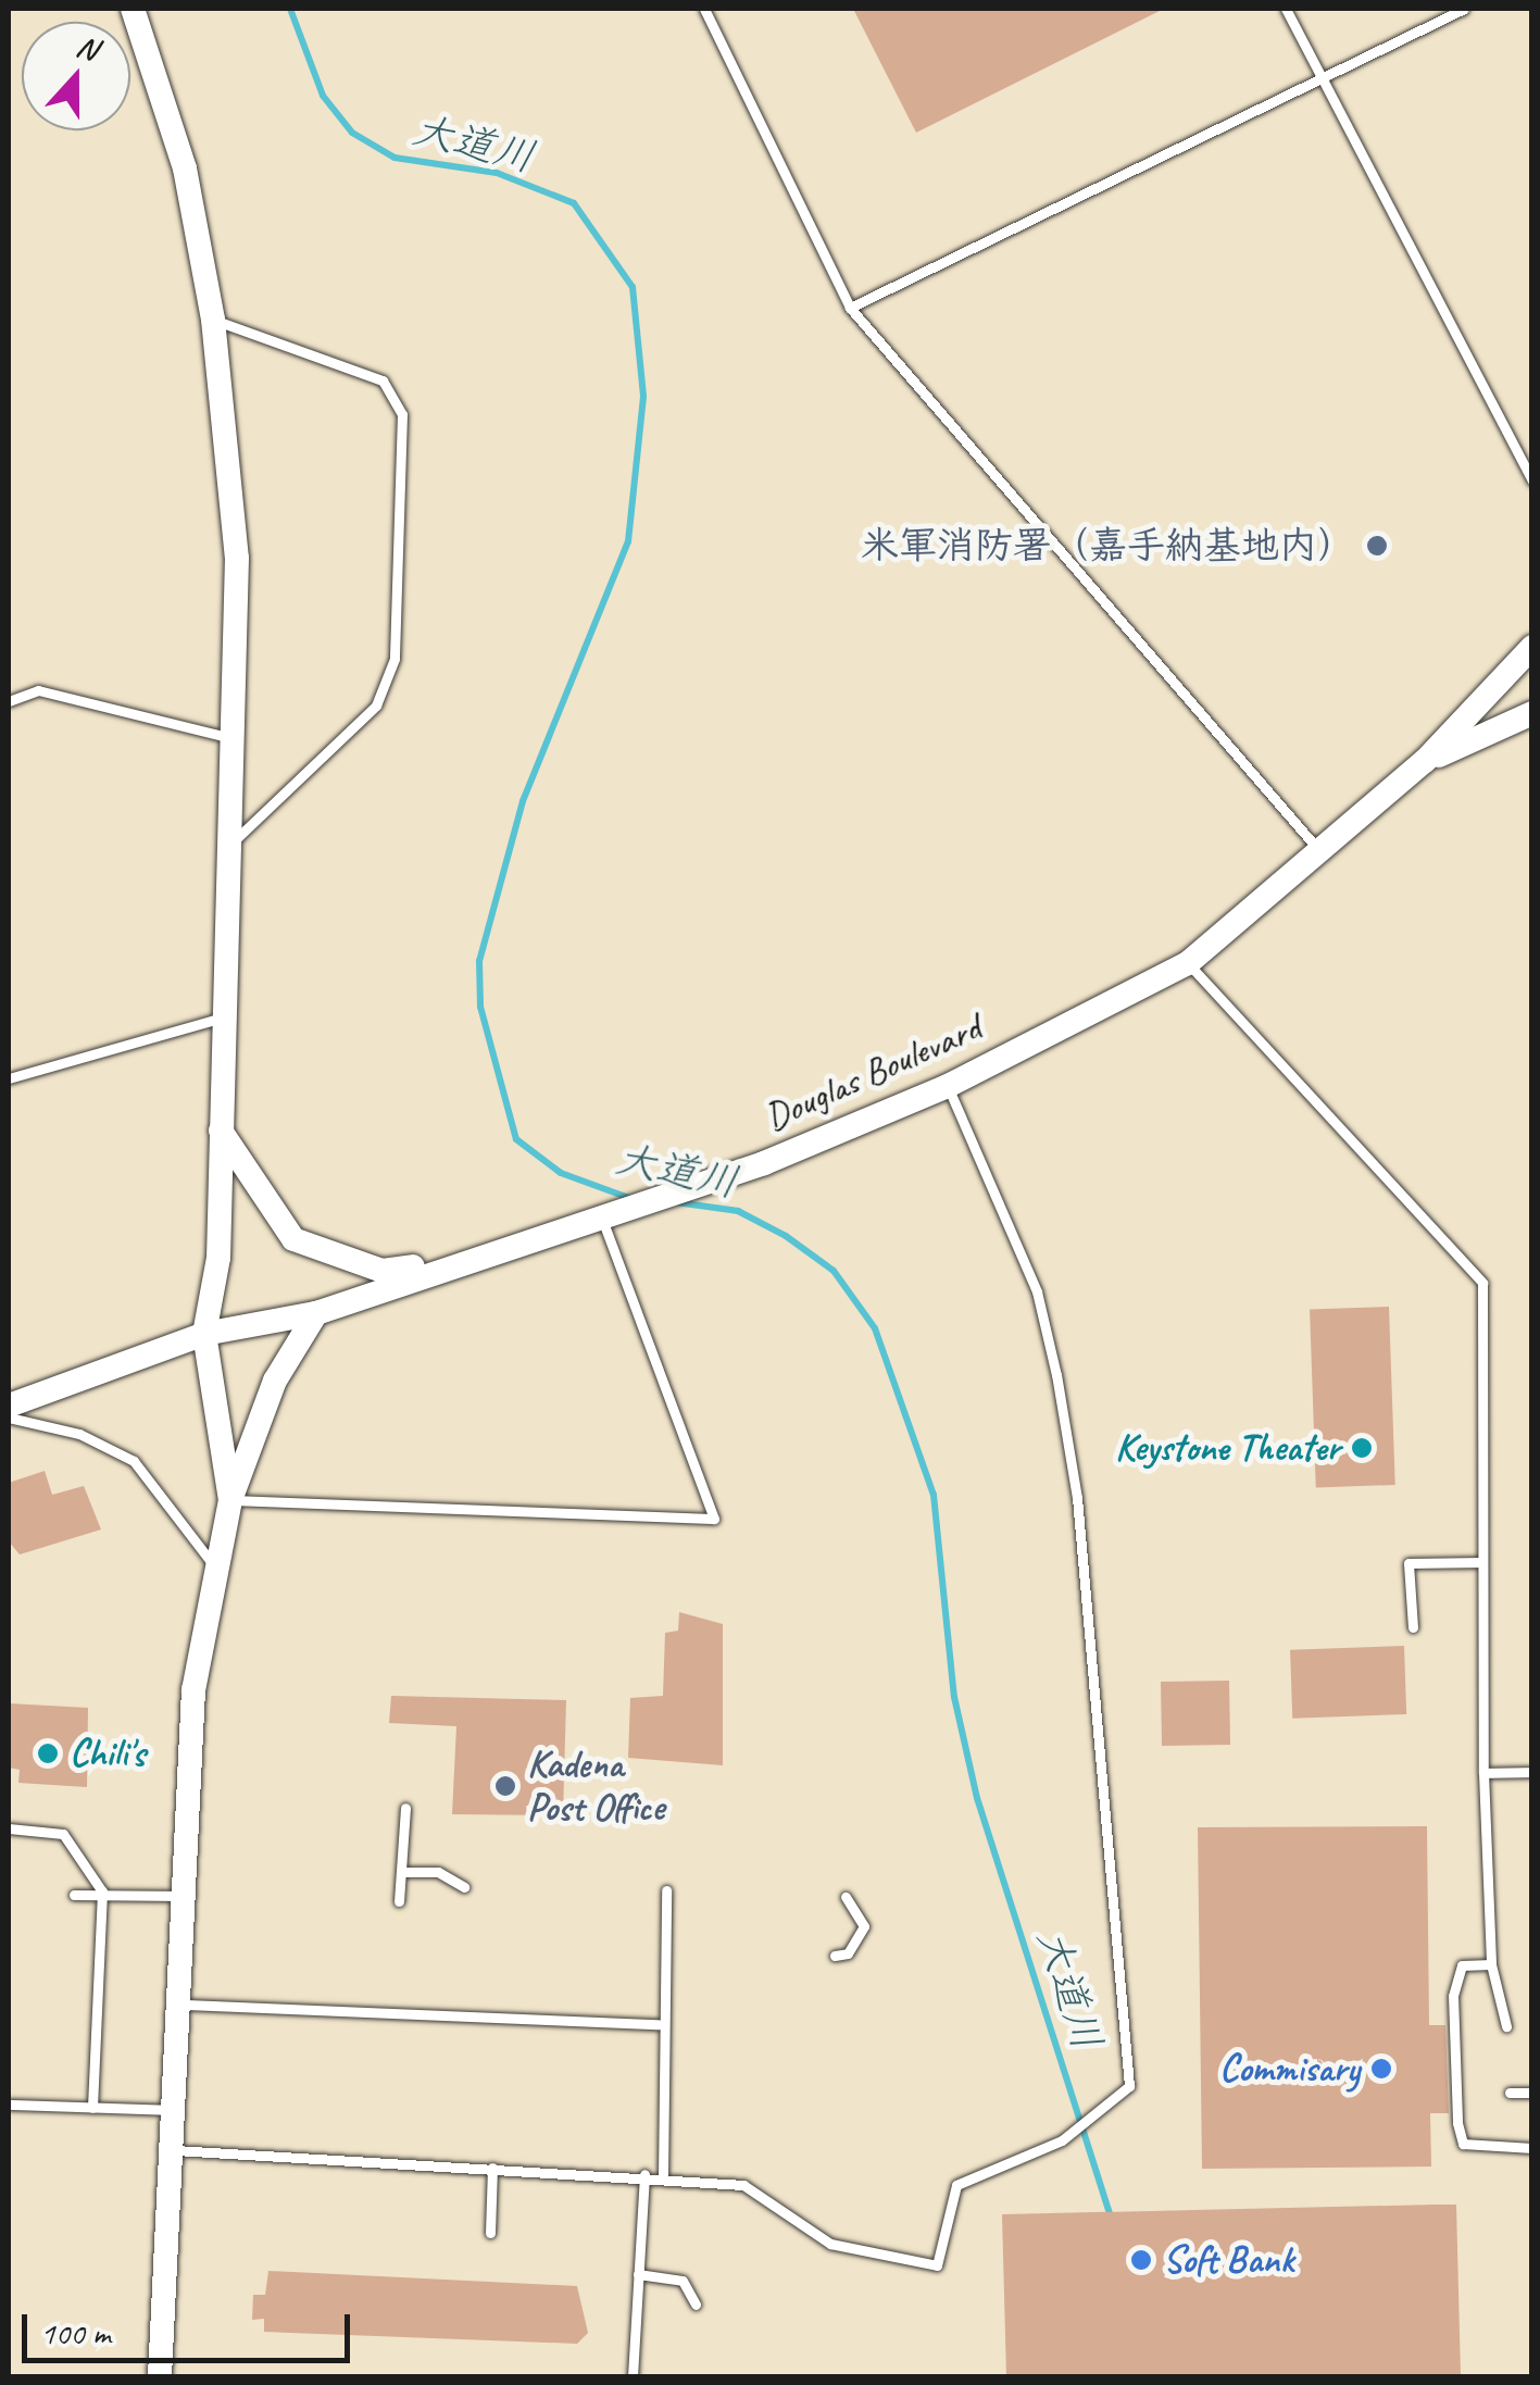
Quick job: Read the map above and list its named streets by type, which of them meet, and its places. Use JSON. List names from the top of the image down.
{
  "streets": {
    "street": ["Douglas Boulevard"]
  },
  "water": ["大道川"],
  "places": [
    "米軍消防署（嘉手納基地内）",
    "Keystone Theater",
    "Chili's",
    "Kadena Post Office",
    "Commisary",
    "Soft Bank"
  ],
  "scale_bar": "100 m",
  "north": "top"
}
